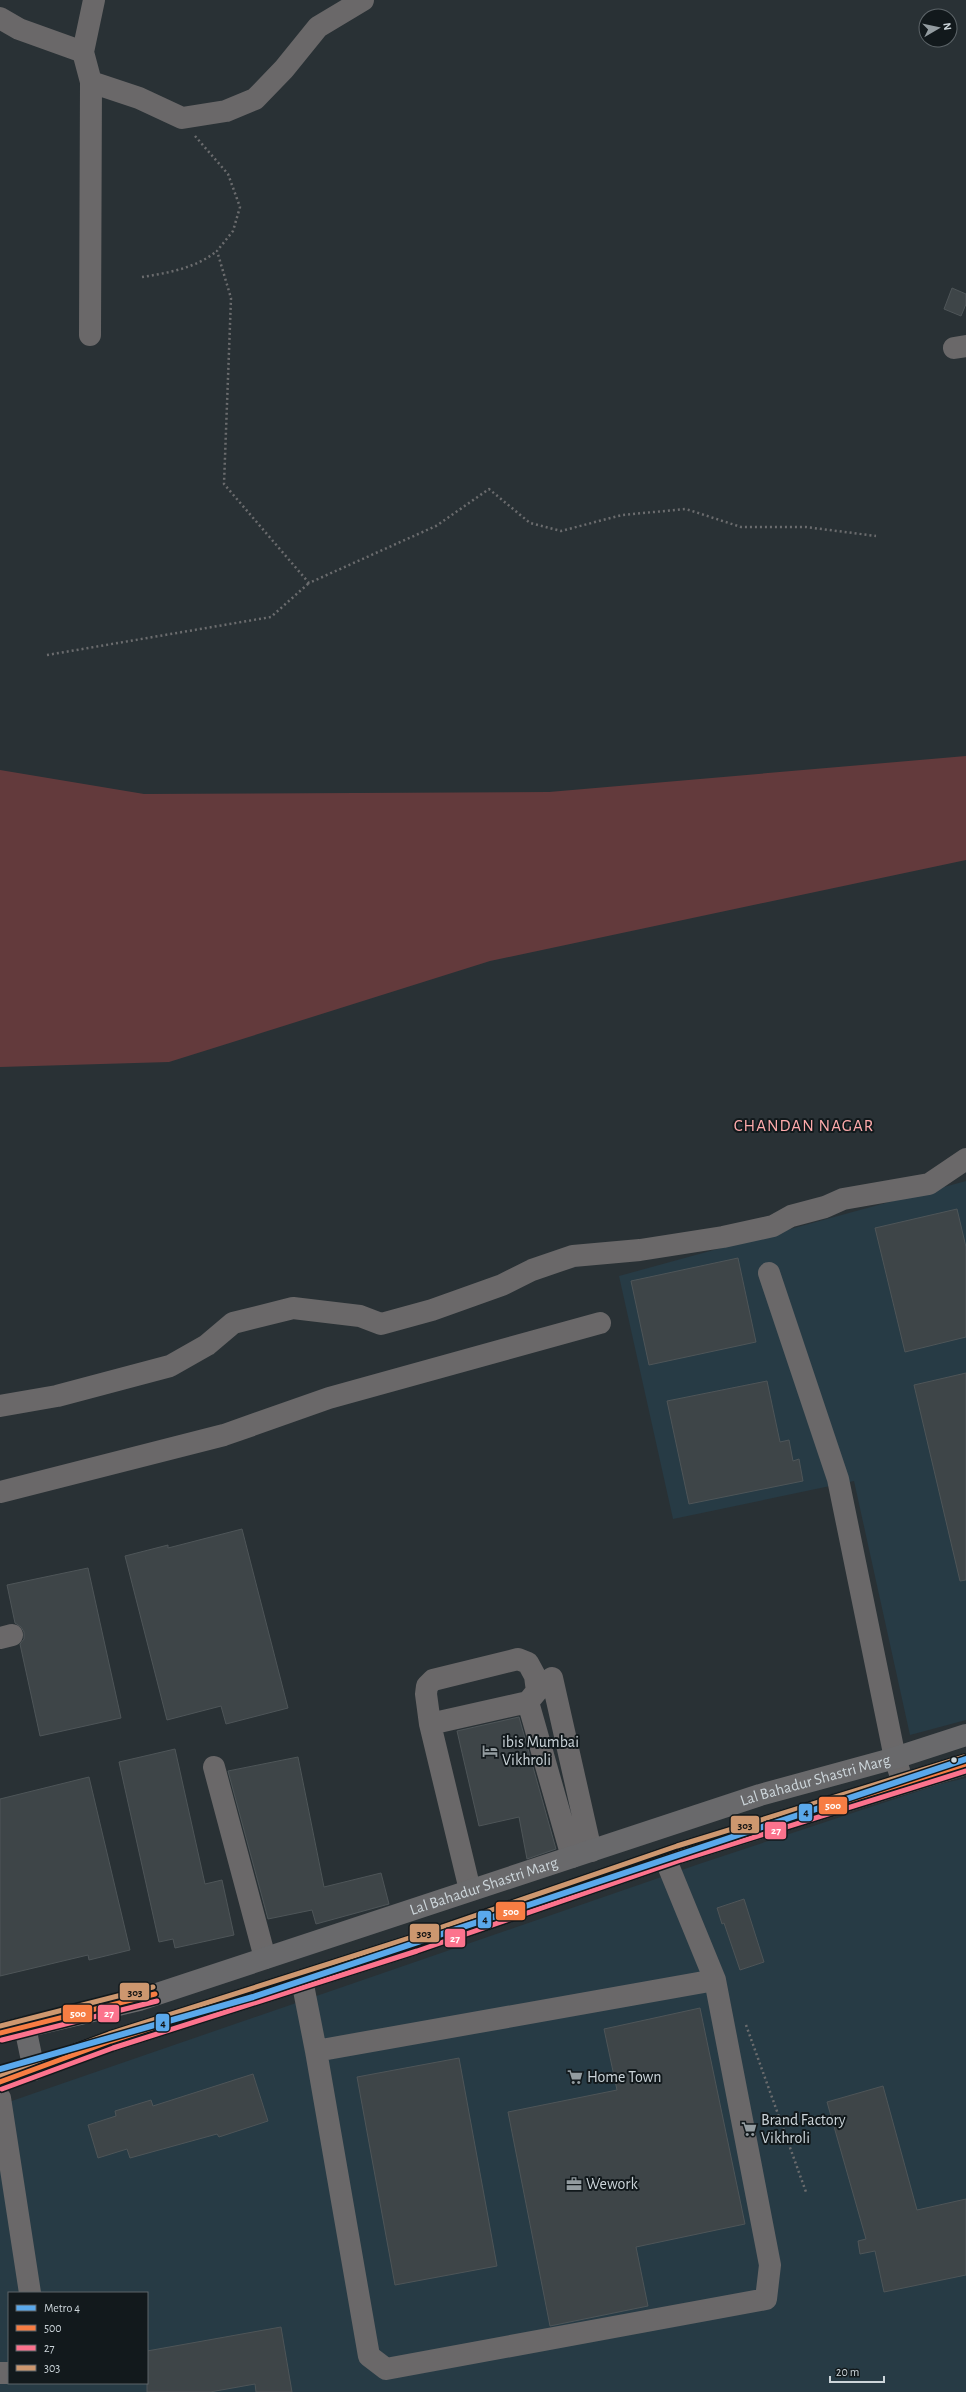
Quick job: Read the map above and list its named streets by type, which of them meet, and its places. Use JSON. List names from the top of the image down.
{
  "streets": {
    "main road": ["Lal Bahadur Shastri Marg"]
  },
  "districts": ["CHANDAN NAGAR"],
  "places": {
    "hotel": ["ibis Mumbai Vikhroli"],
    "supermarket": ["Home Town", "Brand Factory Vikhroli"],
    "office": ["Wework"]
  },
  "lines": [
    "transit line 303",
    "metro line 4",
    "transit line 500",
    "transit line 27"
  ],
  "legend": [
    "Metro 4",
    "500",
    "27",
    "303"
  ],
  "scale_bar": "20 m",
  "north": "right"
}
